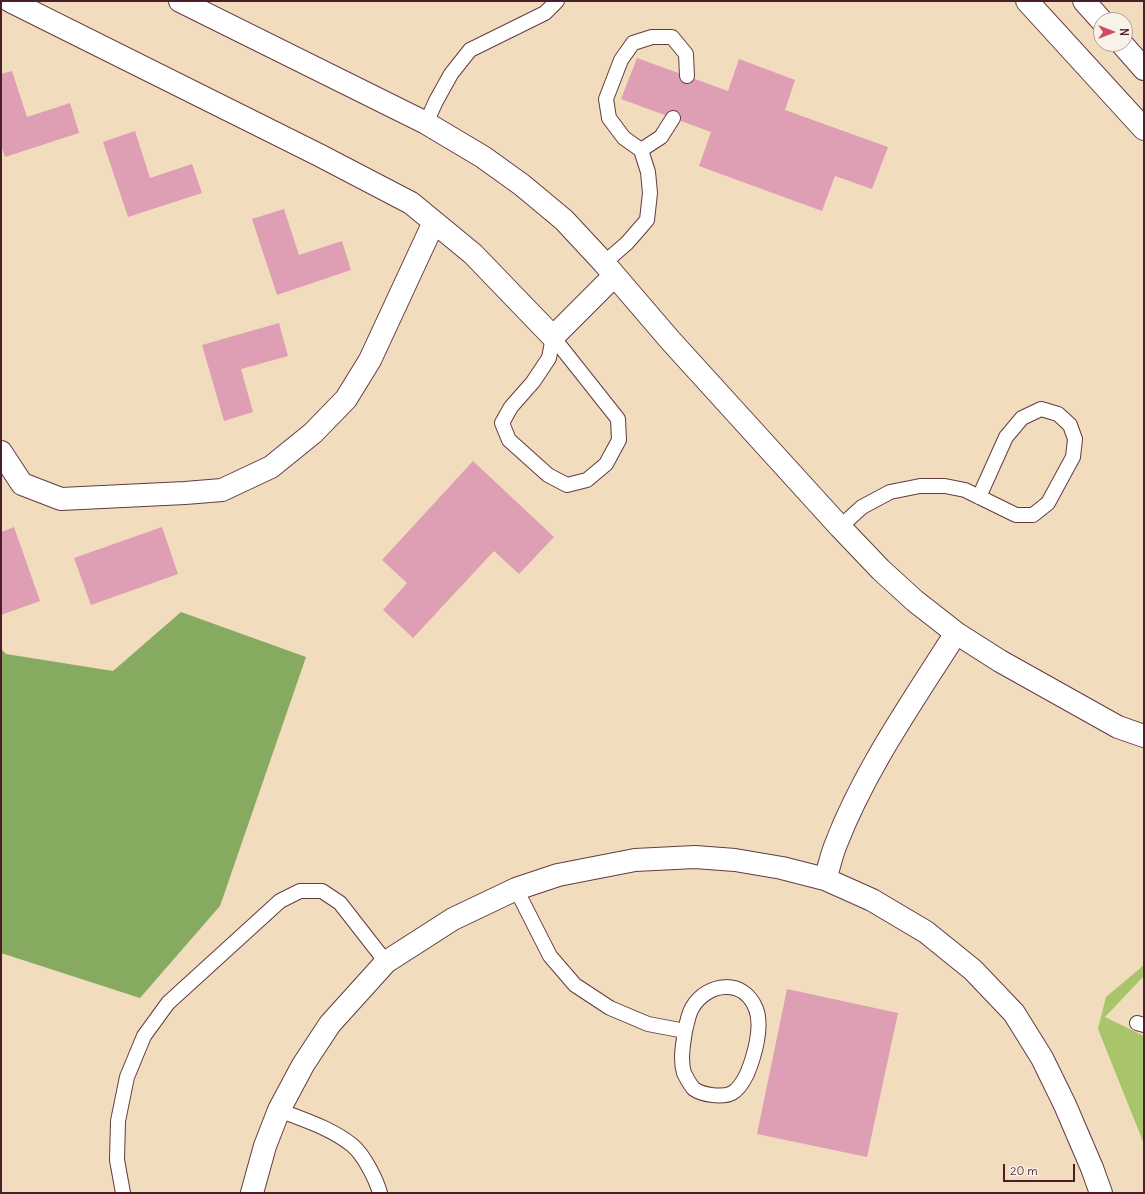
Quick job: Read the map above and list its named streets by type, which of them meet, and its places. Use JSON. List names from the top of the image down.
{
  "scale_bar": "20 m",
  "north": "right"
}
